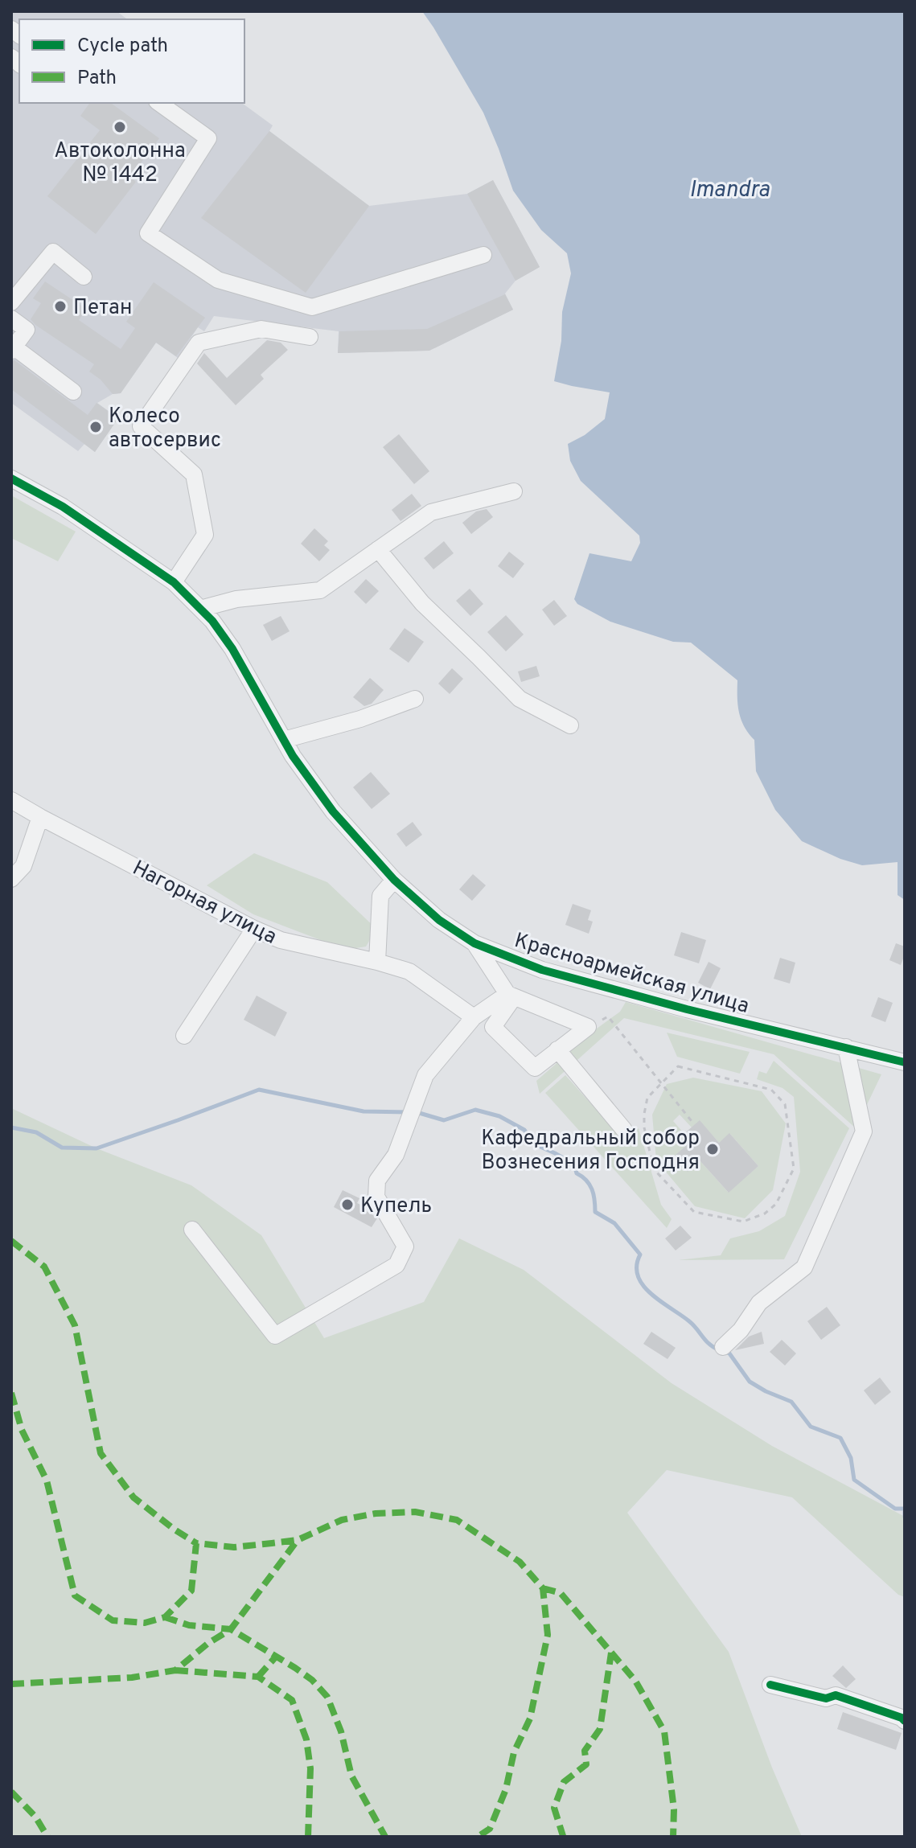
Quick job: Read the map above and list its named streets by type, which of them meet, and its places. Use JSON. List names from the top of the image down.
{
  "streets": {
    "street": ["Нагорная улица", "Красноармейская улица"]
  },
  "water": ["Imandra"],
  "places": [
    "Автоколонна № 1442",
    "Петан",
    "Колесо автосервис",
    "Кафедральный собор Вознесения Господня",
    "Купель"
  ],
  "legend": ["Cycle path", "Path"]
}
